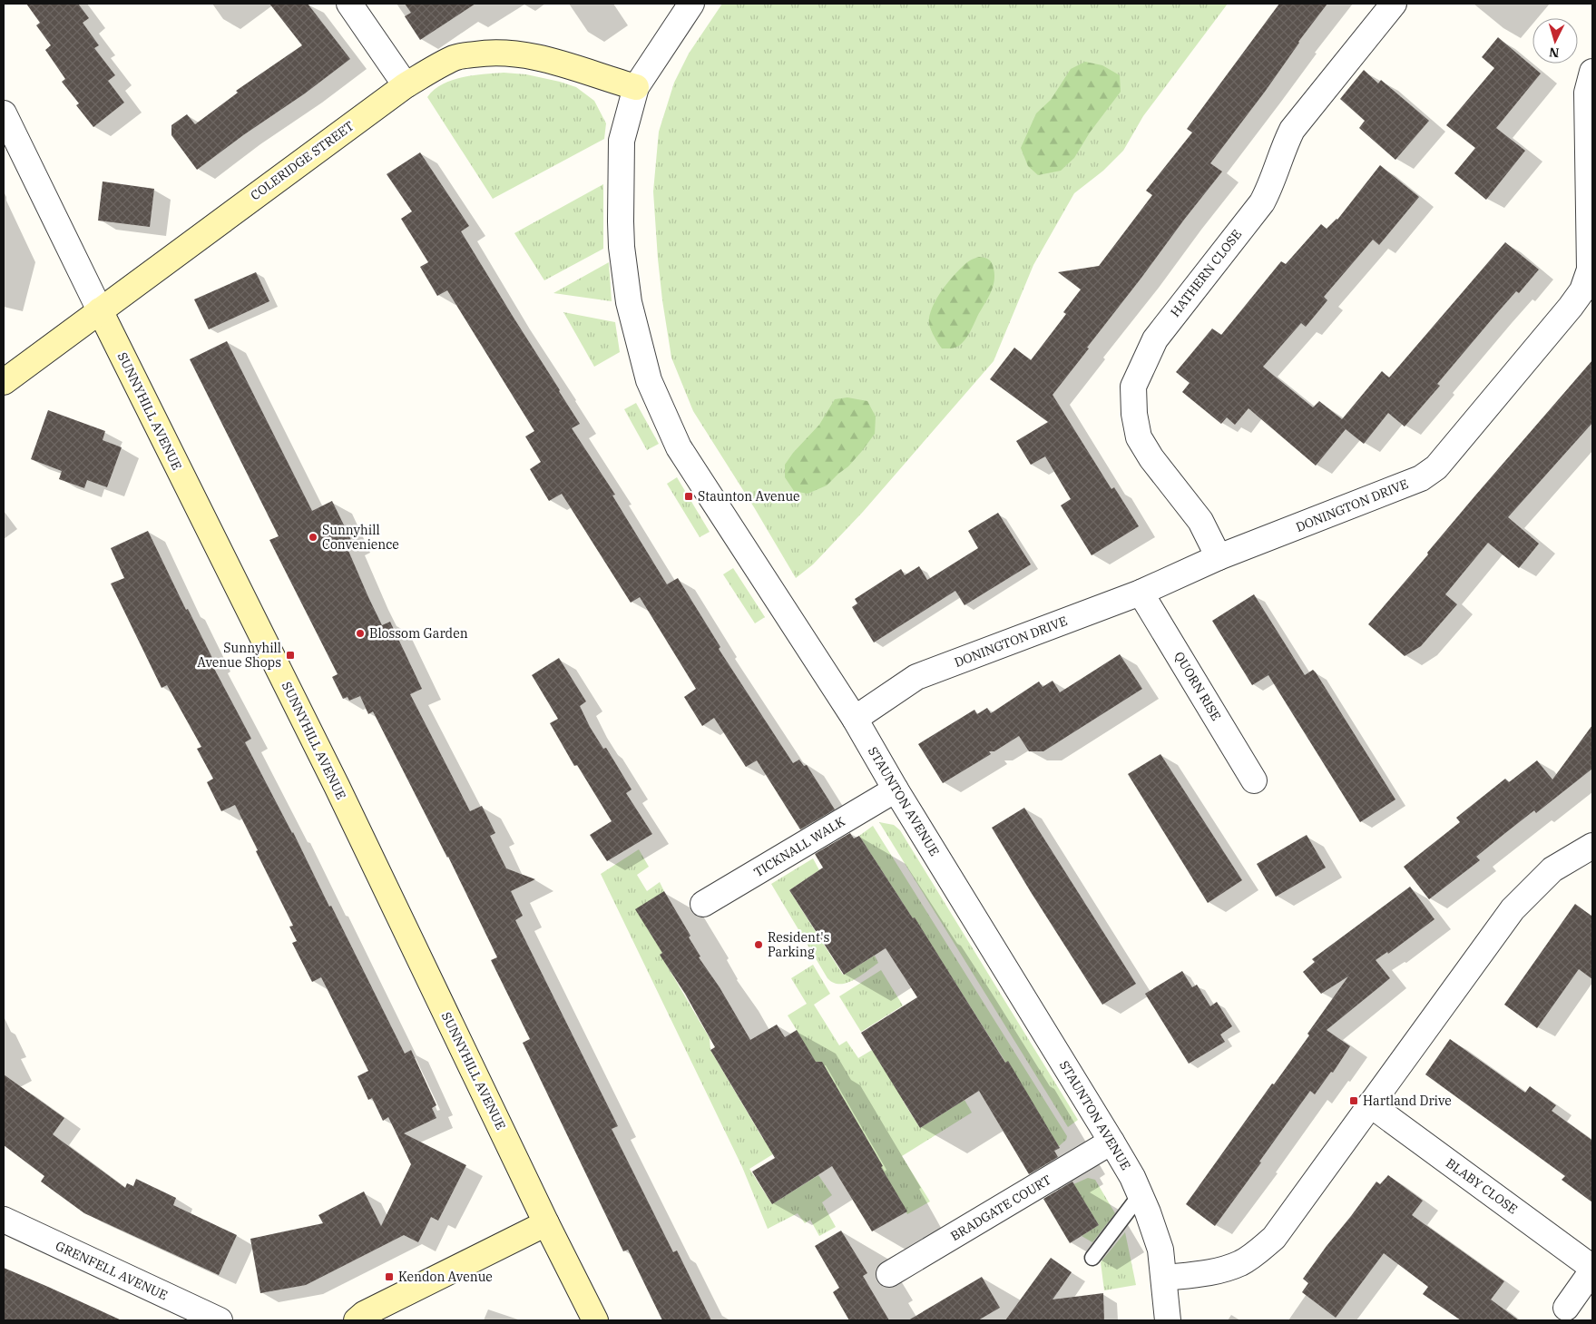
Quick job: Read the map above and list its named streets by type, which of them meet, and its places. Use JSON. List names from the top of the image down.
{
  "streets": {
    "street": [
      "COLERIDGE STREET",
      "HATHERN CLOSE",
      "SUNNYHILL AVENUE",
      "DONINGTON DRIVE",
      "QUORN RISE",
      "STAUNTON AVENUE",
      "TICKNALL WALK",
      "BLABY CLOSE",
      "BRADGATE COURT",
      "GRENFELL AVENUE"
    ]
  },
  "crossings": [
    ["COLERIDGE STREET", "SUNNYHILL AVENUE"],
    ["COLERIDGE STREET", "STAUNTON AVENUE"],
    ["HATHERN CLOSE", "DONINGTON DRIVE"],
    ["DONINGTON DRIVE", "QUORN RISE"],
    ["DONINGTON DRIVE", "STAUNTON AVENUE"],
    ["STAUNTON AVENUE", "TICKNALL WALK"],
    ["STAUNTON AVENUE", "BRADGATE COURT"]
  ],
  "places": {
    "transit": [
      "Staunton Avenue",
      "Sunnyhill Avenue Shops",
      "Hartland Drive",
      "Kendon Avenue"
    ],
    "other": ["Sunnyhill Convenience", "Blossom Garden", "Resident's Parking"]
  },
  "north": "bottom"
}
